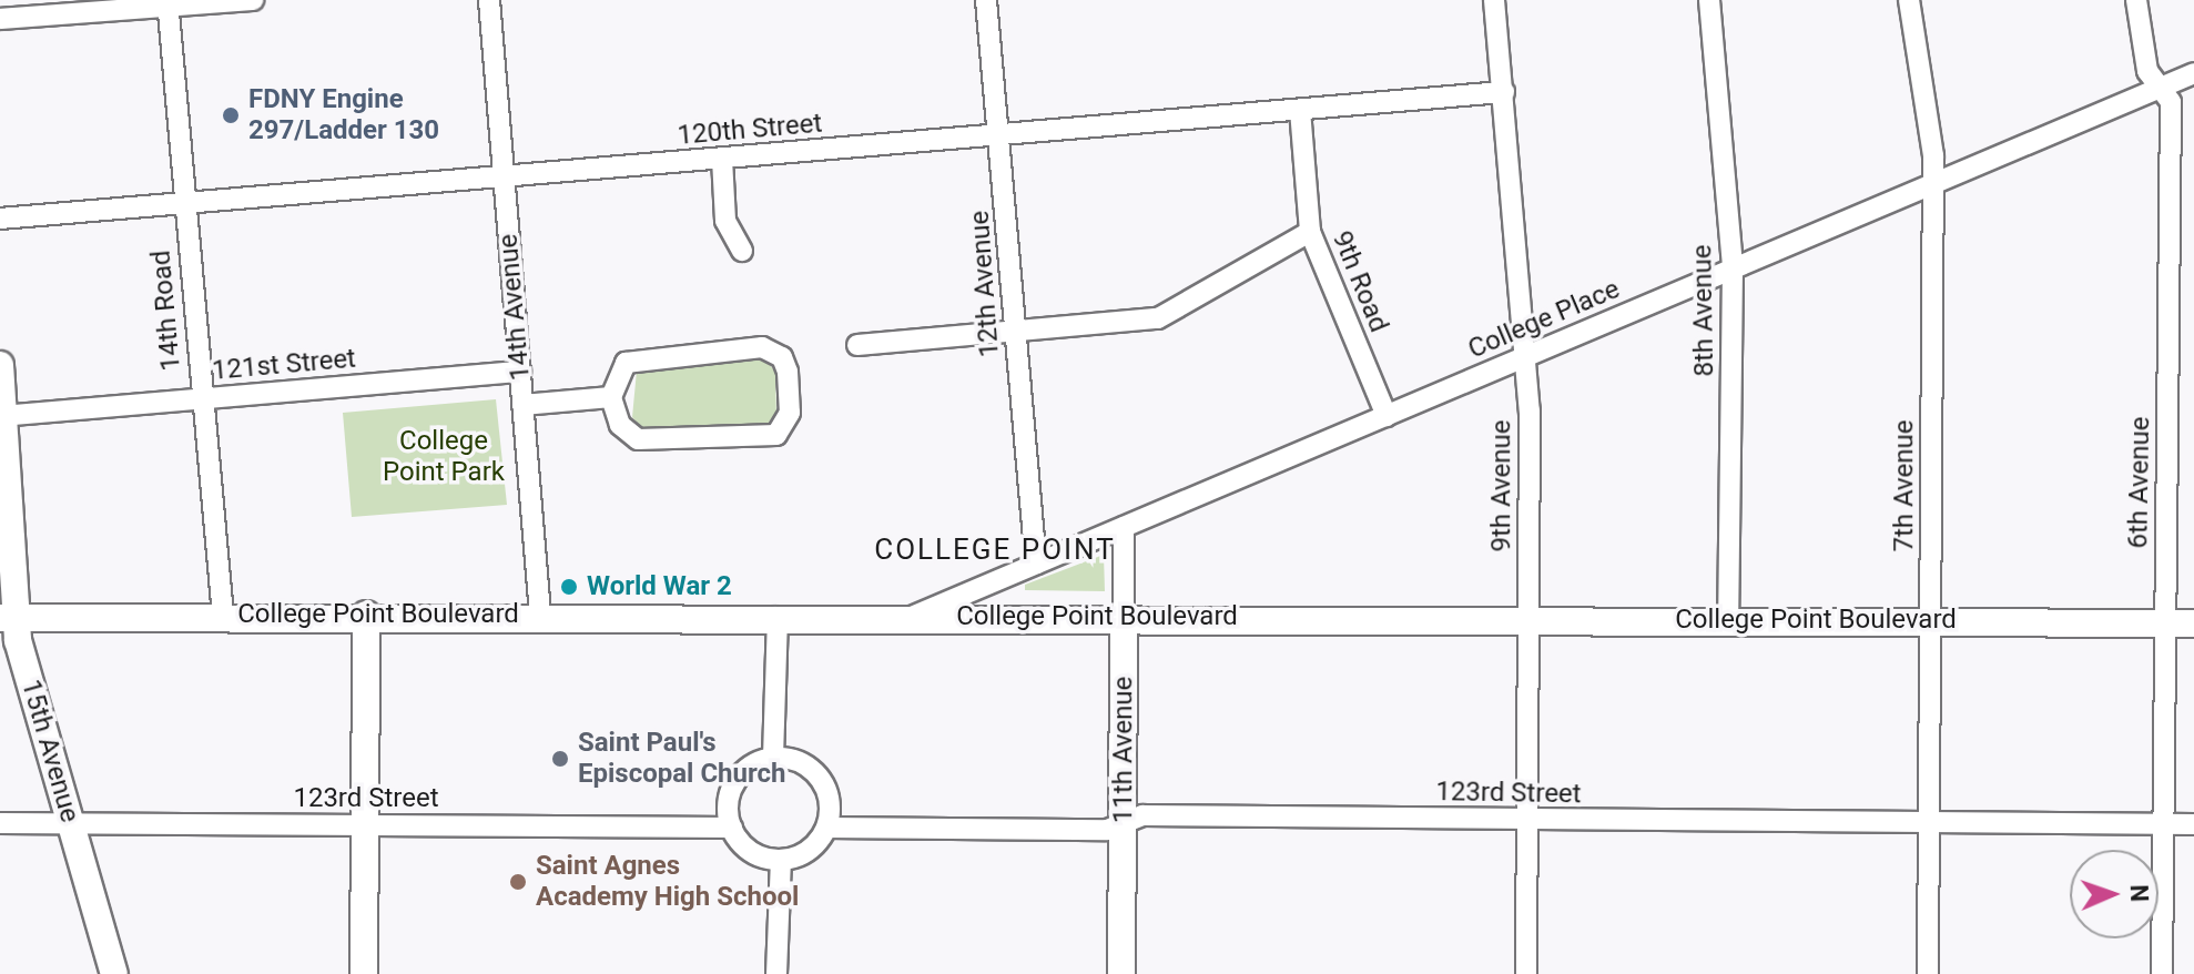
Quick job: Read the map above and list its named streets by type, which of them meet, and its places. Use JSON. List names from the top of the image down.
{
  "streets": {
    "street": [
      "120th Street",
      "9th Road",
      "12th Avenue",
      "14th Avenue",
      "14th Road",
      "8th Avenue",
      "College Place",
      "121st Street",
      "6th Avenue",
      "9th Avenue",
      "7th Avenue",
      "College Point Boulevard",
      "11th Avenue",
      "15th Avenue",
      "123rd Street"
    ]
  },
  "crossings": [
    ["120th Street", "9th Road"],
    ["120th Street", "12th Avenue"],
    ["120th Street", "14th Avenue"],
    ["120th Street", "14th Road"],
    ["120th Street", "9th Avenue"],
    ["9th Road", "College Place"],
    ["12th Avenue", "College Place"],
    ["14th Avenue", "121st Street"],
    ["14th Avenue", "College Point Boulevard"],
    ["14th Road", "121st Street"],
    ["14th Road", "College Point Boulevard"],
    ["8th Avenue", "College Place"],
    ["8th Avenue", "College Point Boulevard"],
    ["College Place", "6th Avenue"],
    ["College Place", "9th Avenue"],
    ["College Place", "7th Avenue"],
    ["College Place", "College Point Boulevard"],
    ["College Place", "11th Avenue"],
    ["121st Street", "15th Avenue"],
    ["6th Avenue", "College Point Boulevard"],
    ["6th Avenue", "123rd Street"],
    ["9th Avenue", "College Point Boulevard"],
    ["9th Avenue", "123rd Street"],
    ["7th Avenue", "College Point Boulevard"],
    ["7th Avenue", "123rd Street"],
    ["College Point Boulevard", "11th Avenue"],
    ["College Point Boulevard", "15th Avenue"],
    ["11th Avenue", "123rd Street"],
    ["15th Avenue", "123rd Street"]
  ],
  "districts": ["COLLEGE POINT"],
  "parks": ["College Point Park"],
  "places": [
    "FDNY Engine 297/Ladder 130",
    "World War 2",
    "Saint Paul's Episcopal Church",
    "Saint Agnes Academy High School"
  ],
  "north": "right"
}
